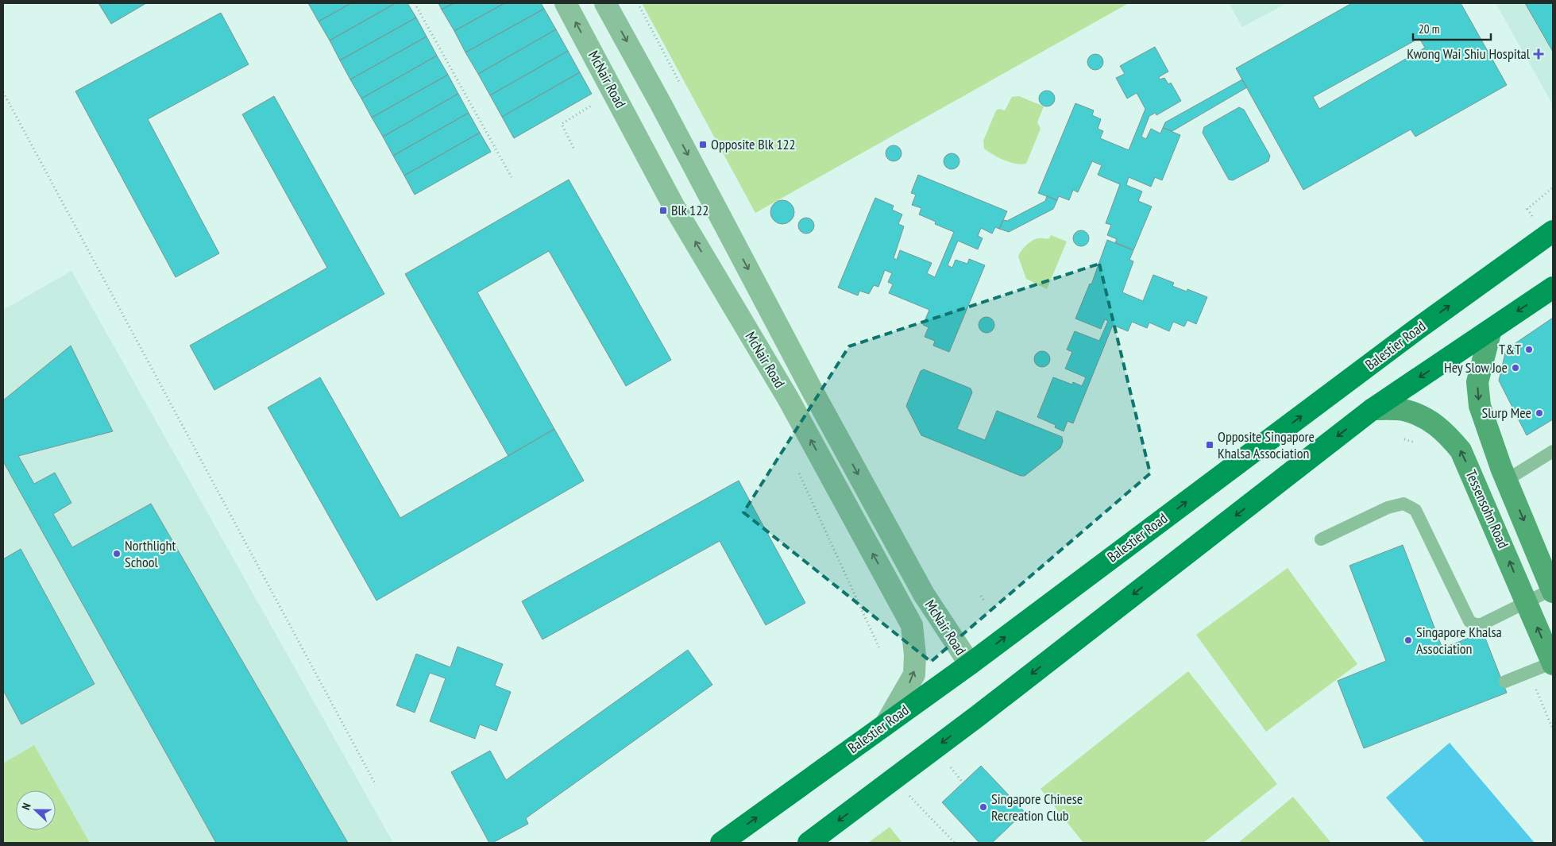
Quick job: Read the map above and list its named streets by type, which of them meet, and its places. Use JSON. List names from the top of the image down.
{
  "streets": {
    "main road": ["Balestier Road"],
    "street": ["McNair Road", "Tessensohn Road"]
  },
  "crossings": [
    ["McNair Road", "Balestier Road"]
  ],
  "places": {
    "health": ["Kwong Wai Shiu Hospital"],
    "transit": ["Opposite Blk 122", "Blk 122", "Opposite Singapore Khalsa Association"],
    "other": [
      "T&T",
      "Hey Slow Joe",
      "Slurp Mee",
      "Northlight School",
      "Singapore Khalsa Association",
      "Singapore Chinese Recreation Club"
    ]
  },
  "scale_bar": "20 m",
  "north": "left"
}
